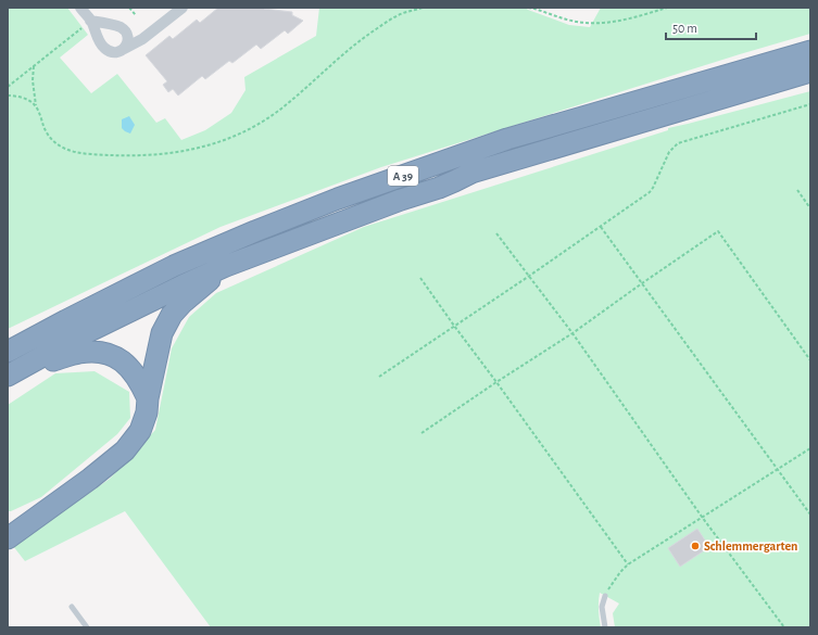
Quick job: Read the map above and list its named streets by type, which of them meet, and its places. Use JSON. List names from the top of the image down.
{
  "streets": {
    "highway": ["A 39"]
  },
  "places": ["Schlemmergarten"],
  "scale_bar": "50 m"
}
